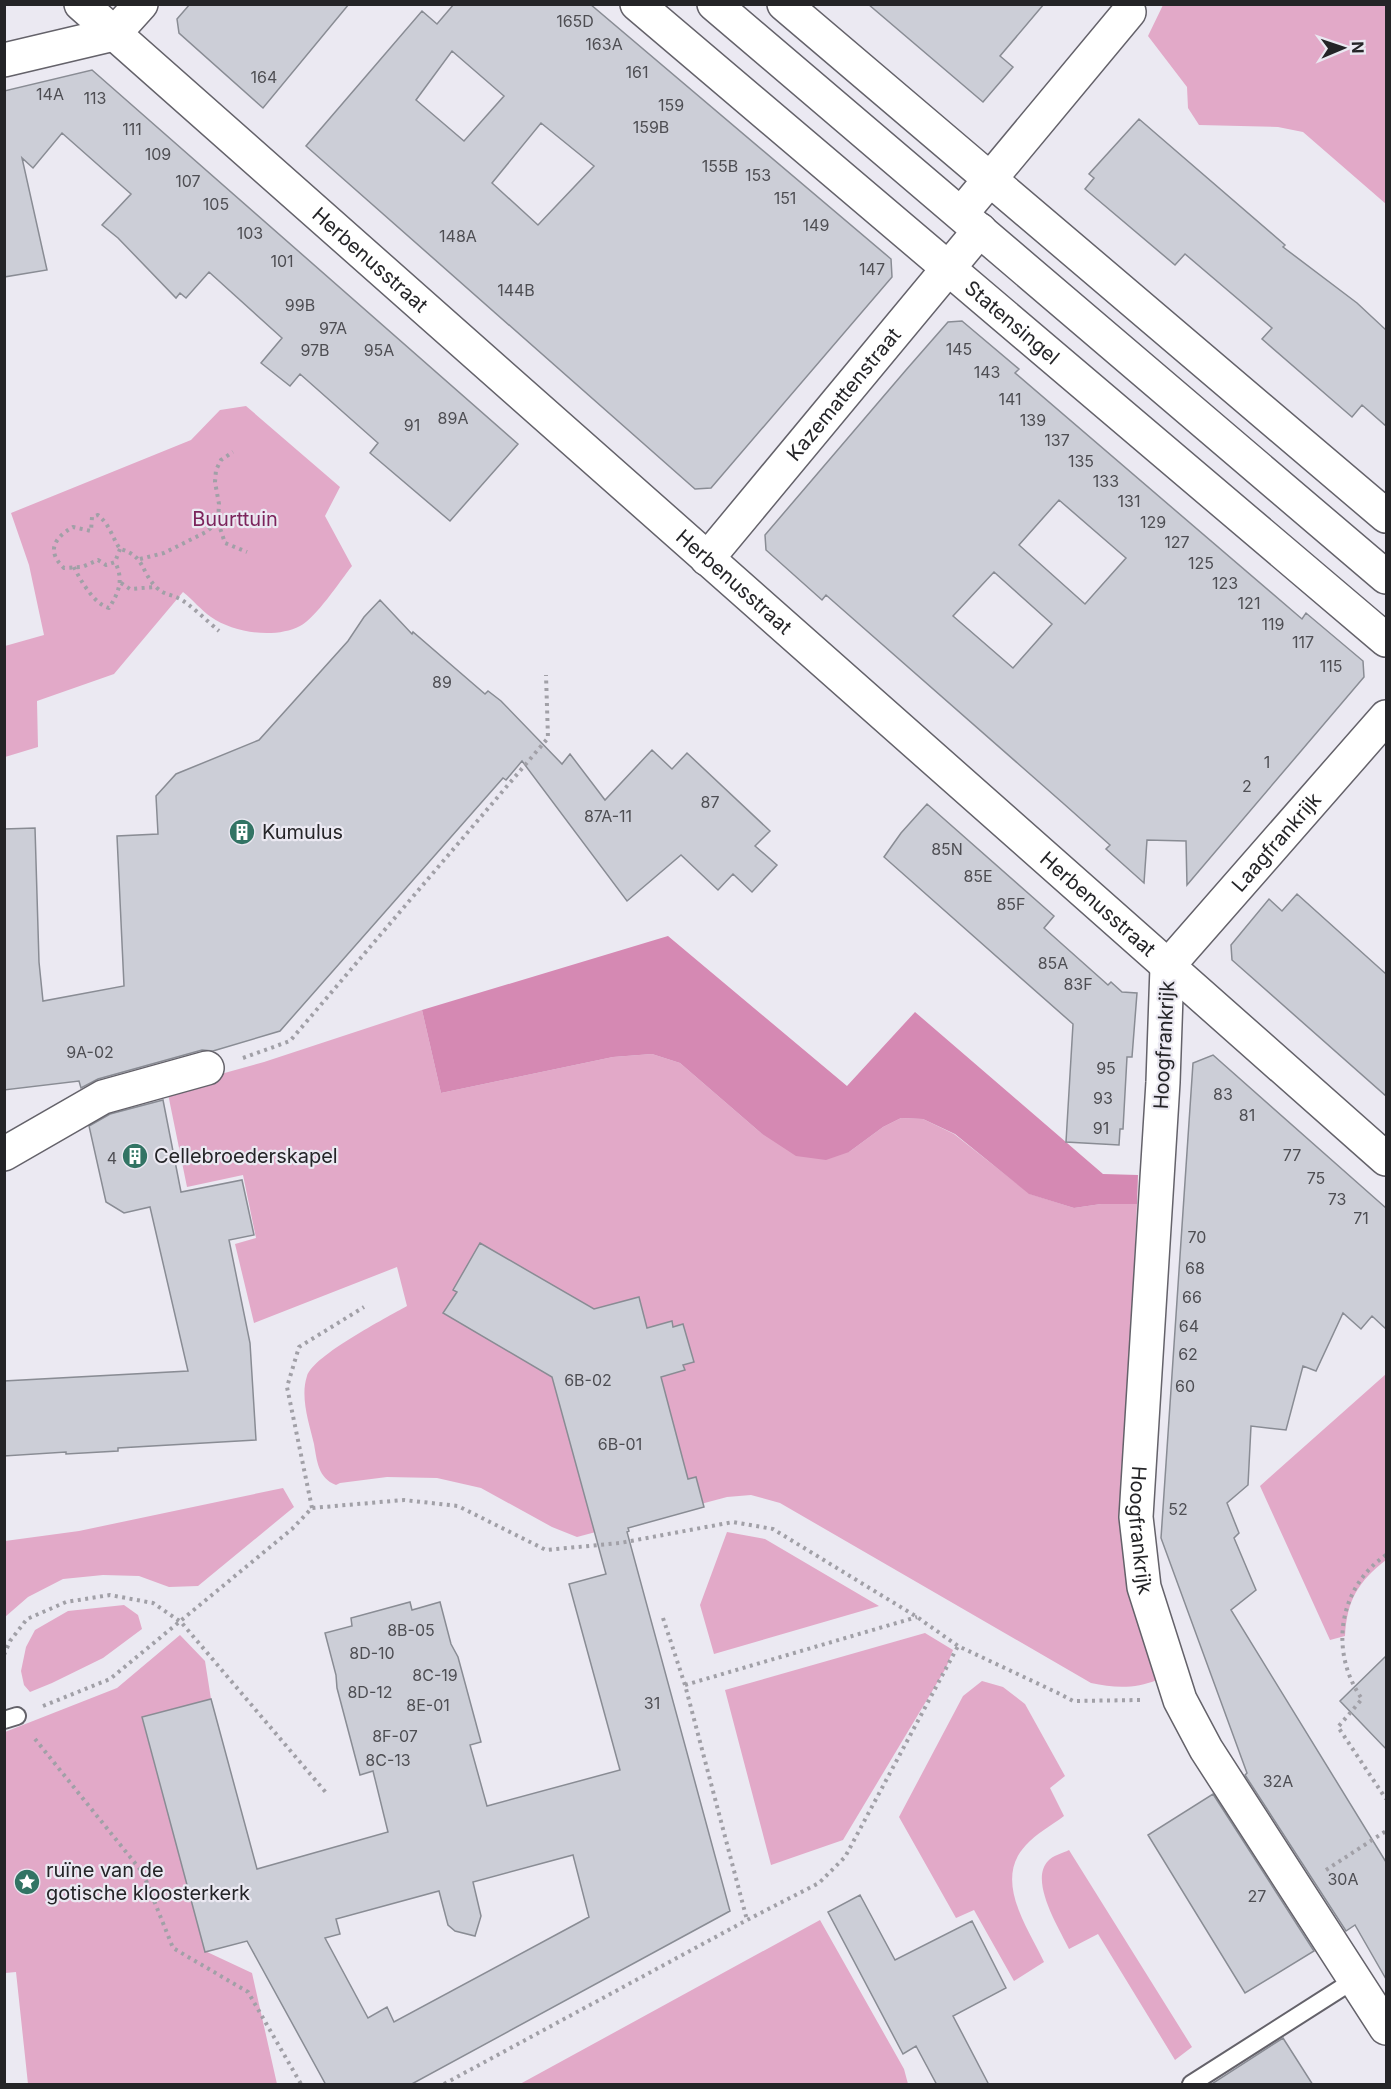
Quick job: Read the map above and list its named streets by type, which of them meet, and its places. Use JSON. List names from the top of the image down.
{
  "streets": {
    "street": [
      "Herbenusstraat",
      "Statensingel",
      "Kazemattenstraat",
      "Laagfrankrijk",
      "Hoogfrankrijk"
    ]
  },
  "crossings": [
    ["Herbenusstraat", "Kazemattenstraat"],
    ["Herbenusstraat", "Laagfrankrijk"],
    ["Herbenusstraat", "Hoogfrankrijk"],
    ["Statensingel", "Kazemattenstraat"],
    ["Laagfrankrijk", "Hoogfrankrijk"]
  ],
  "parks": ["Buurttuin"],
  "places": {
    "building": ["Kumulus", "Cellebroederskapel"],
    "place": ["ruïne van de gotische kloosterkerk"]
  },
  "house_numbers": [
    "165D",
    "163A",
    "161",
    "164",
    "14A",
    "113",
    "159",
    "159B",
    "111",
    "109",
    "155B",
    "153",
    "107",
    "151",
    "105",
    "149",
    "103",
    "148A",
    "101",
    "147",
    "144B",
    "99B",
    "97A",
    "145",
    "97B",
    "95A",
    "143",
    "141",
    "89A",
    "139",
    "91",
    "137",
    "135",
    "133",
    "131",
    "129",
    "127",
    "125",
    "123",
    "121",
    "119",
    "117",
    "115",
    "89",
    "1",
    "2",
    "87",
    "87A-11",
    "85N",
    "85E",
    "85F",
    "85A",
    "83F",
    "9A-02",
    "95",
    "83",
    "93",
    "81",
    "91",
    "77",
    "4",
    "75",
    "73",
    "71",
    "70",
    "68",
    "66",
    "64",
    "62",
    "6B-02",
    "60",
    "6B-01",
    "52",
    "8B-05",
    "8D-10",
    "8C-19",
    "8D-12",
    "31",
    "8E-01",
    "8F-07",
    "8C-13",
    "32A",
    "30A",
    "27"
  ],
  "north": "right"
}
